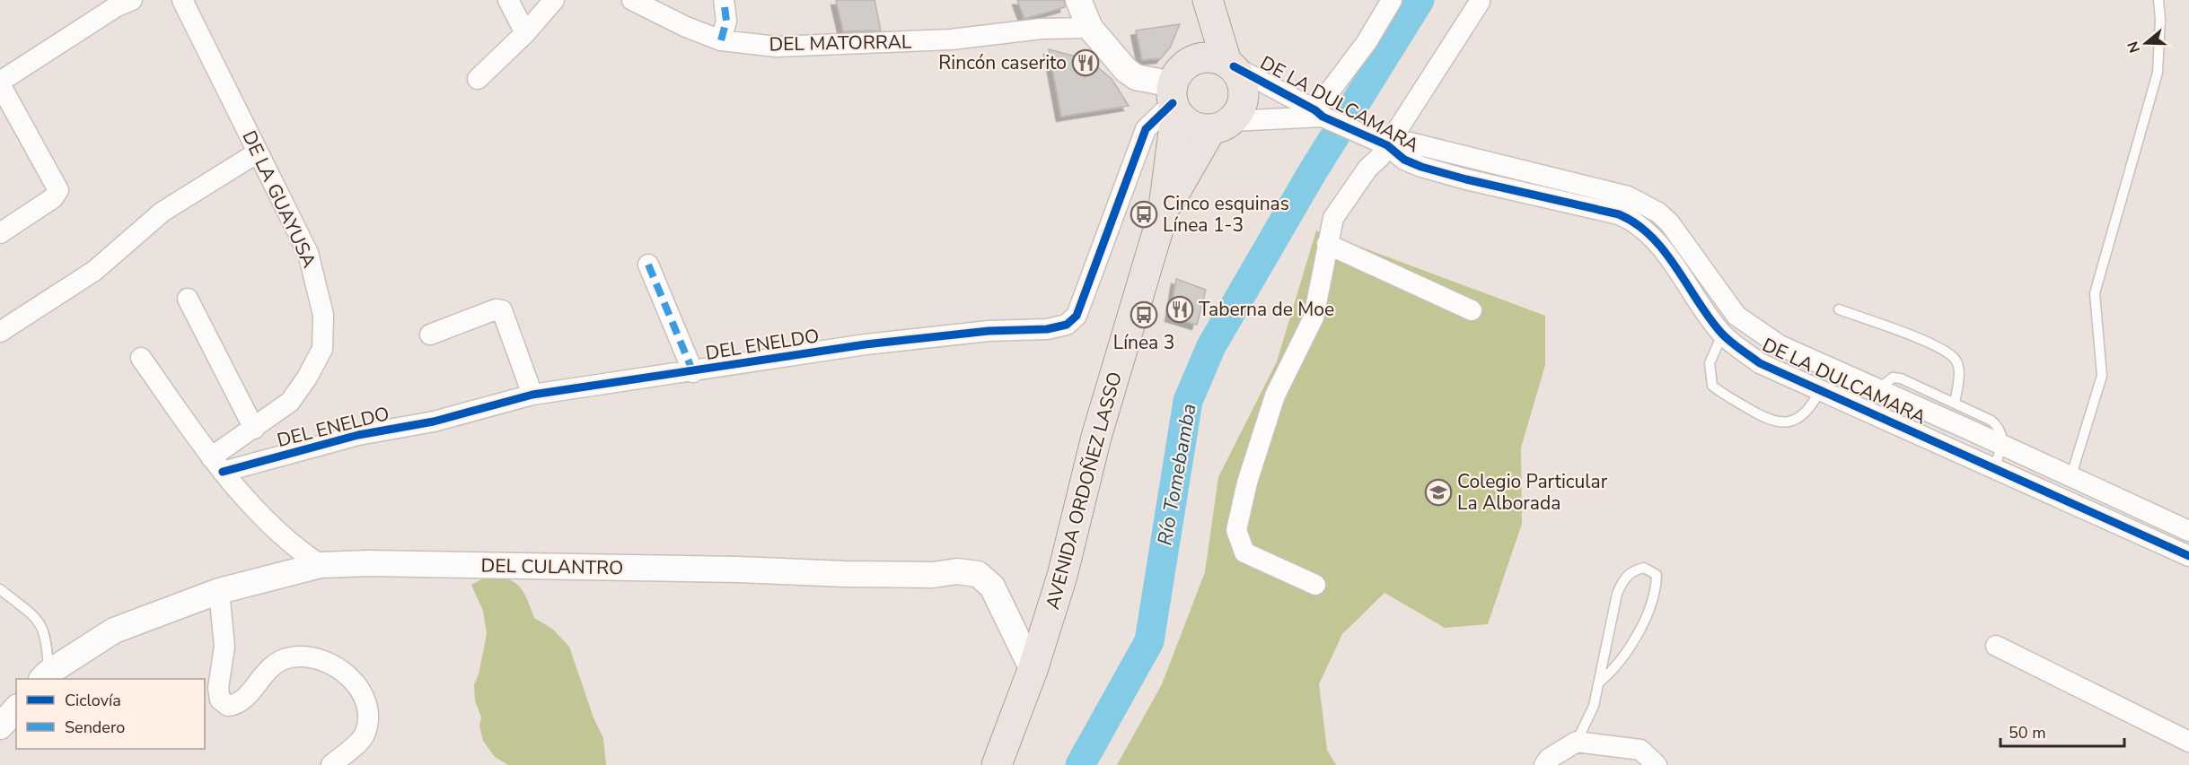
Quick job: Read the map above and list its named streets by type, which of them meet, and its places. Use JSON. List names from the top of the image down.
{
  "streets": {
    "main road": ["AVENIDA ORDOÑEZ LASSO"],
    "street": [
      "DEL MATORRAL",
      "DE LA DULCAMARA",
      "DE LA GUAYUSA",
      "DEL ENELDO",
      "DEL CULANTRO"
    ]
  },
  "crossings": [
    ["DE LA DULCAMARA", "DEL ENELDO"],
    ["DE LA DULCAMARA", "AVENIDA ORDOÑEZ LASSO"],
    ["DE LA GUAYUSA", "DEL ENELDO"],
    ["DEL ENELDO", "AVENIDA ORDOÑEZ LASSO"],
    ["AVENIDA ORDOÑEZ LASSO", "DEL CULANTRO"]
  ],
  "water": ["Río Tomebamba"],
  "places": {
    "restaurant": ["Rincón caserito", "Taberna de Moe"],
    "bus stop": ["Cinco esquinas Línea 1-3", "Línea 3"],
    "school or university": ["Colegio Particular La Alborada"]
  },
  "legend": ["Ciclovía", "Sendero"],
  "scale_bar": "50 m",
  "north": "left"
}
